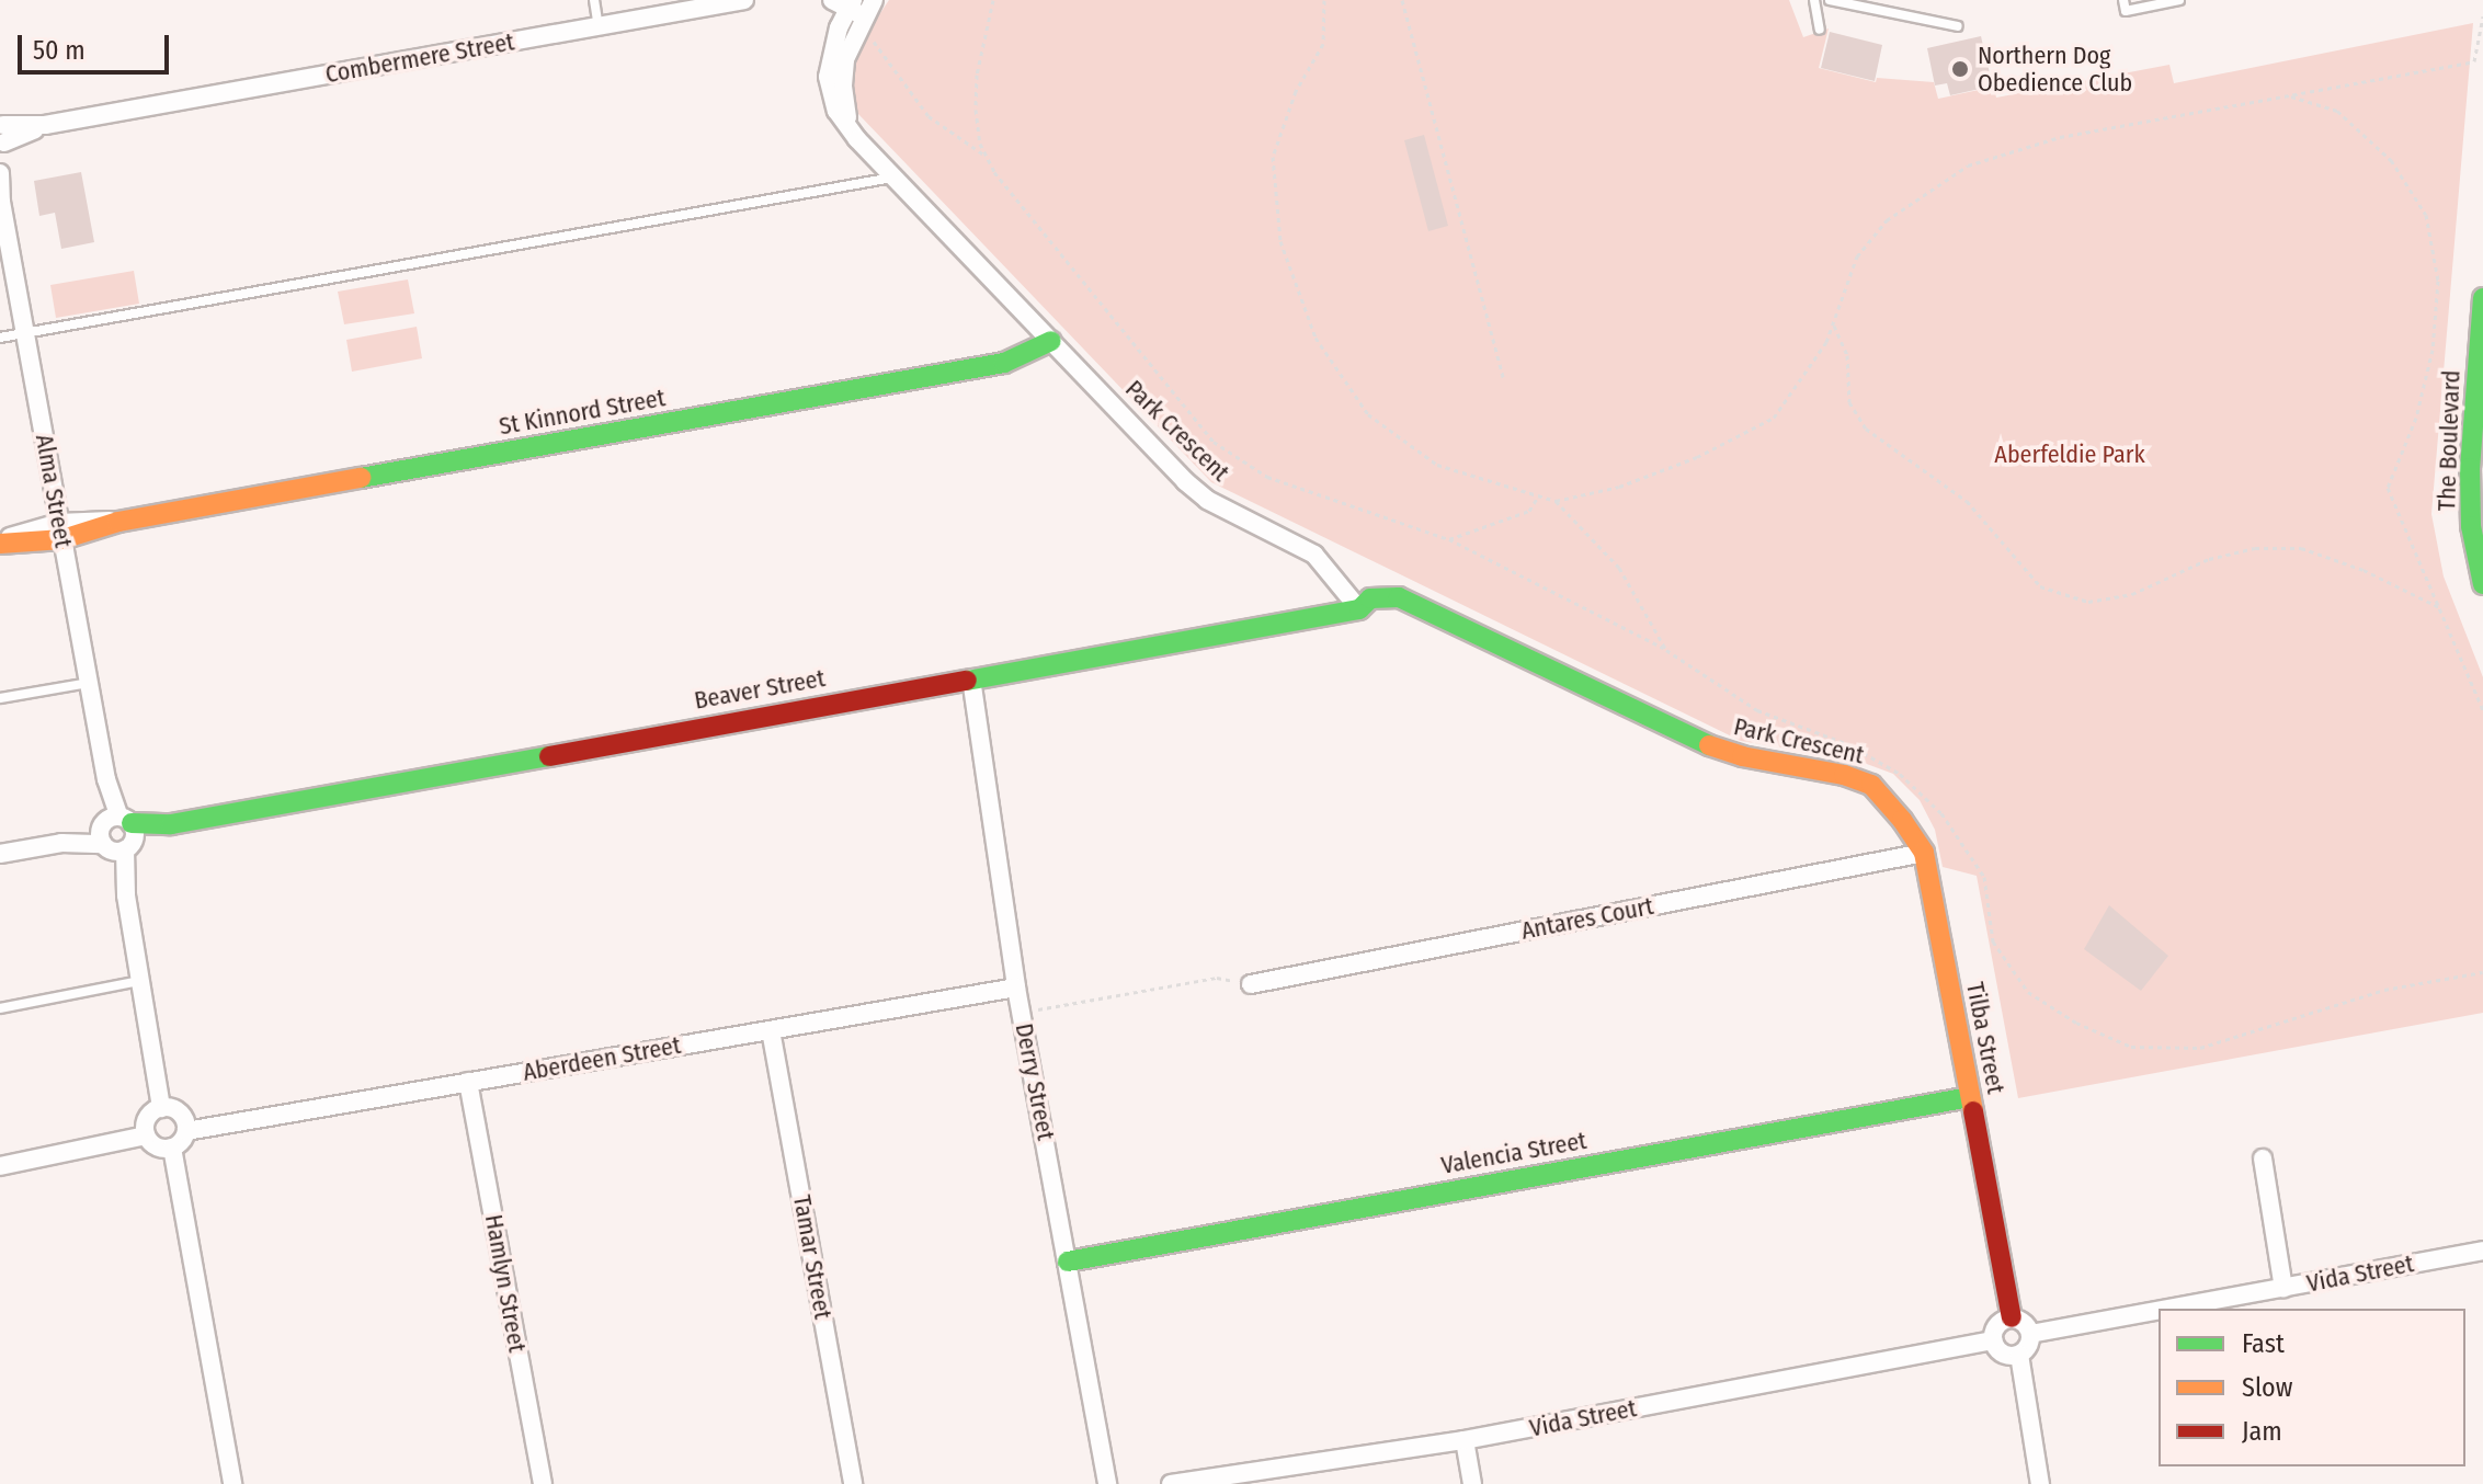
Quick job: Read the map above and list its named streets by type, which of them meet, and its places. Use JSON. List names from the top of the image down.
{
  "streets": {
    "street": [
      "Combermere Street",
      "St Kinnord Street",
      "Park Crescent",
      "The Boulevard",
      "Alma Street",
      "Beaver Street",
      "Antares Court",
      "Tilba Street",
      "Aberdeen Street",
      "Derry Street",
      "Valencia Street",
      "Tamar Street",
      "Vida Street",
      "Hamlyn Street"
    ]
  },
  "crossings": [
    ["St Kinnord Street", "Park Crescent"],
    ["St Kinnord Street", "Alma Street"],
    ["Park Crescent", "Beaver Street"],
    ["Park Crescent", "Tilba Street"],
    ["Alma Street", "Beaver Street"],
    ["Alma Street", "Aberdeen Street"],
    ["Beaver Street", "Derry Street"],
    ["Antares Court", "Tilba Street"],
    ["Tilba Street", "Valencia Street"],
    ["Tilba Street", "Vida Street"],
    ["Aberdeen Street", "Derry Street"],
    ["Aberdeen Street", "Tamar Street"],
    ["Aberdeen Street", "Hamlyn Street"],
    ["Derry Street", "Valencia Street"]
  ],
  "parks": ["Aberfeldie Park"],
  "places": ["Northern Dog Obedience Club"],
  "legend": ["Fast", "Slow", "Jam"],
  "scale_bar": "50 m"
}
